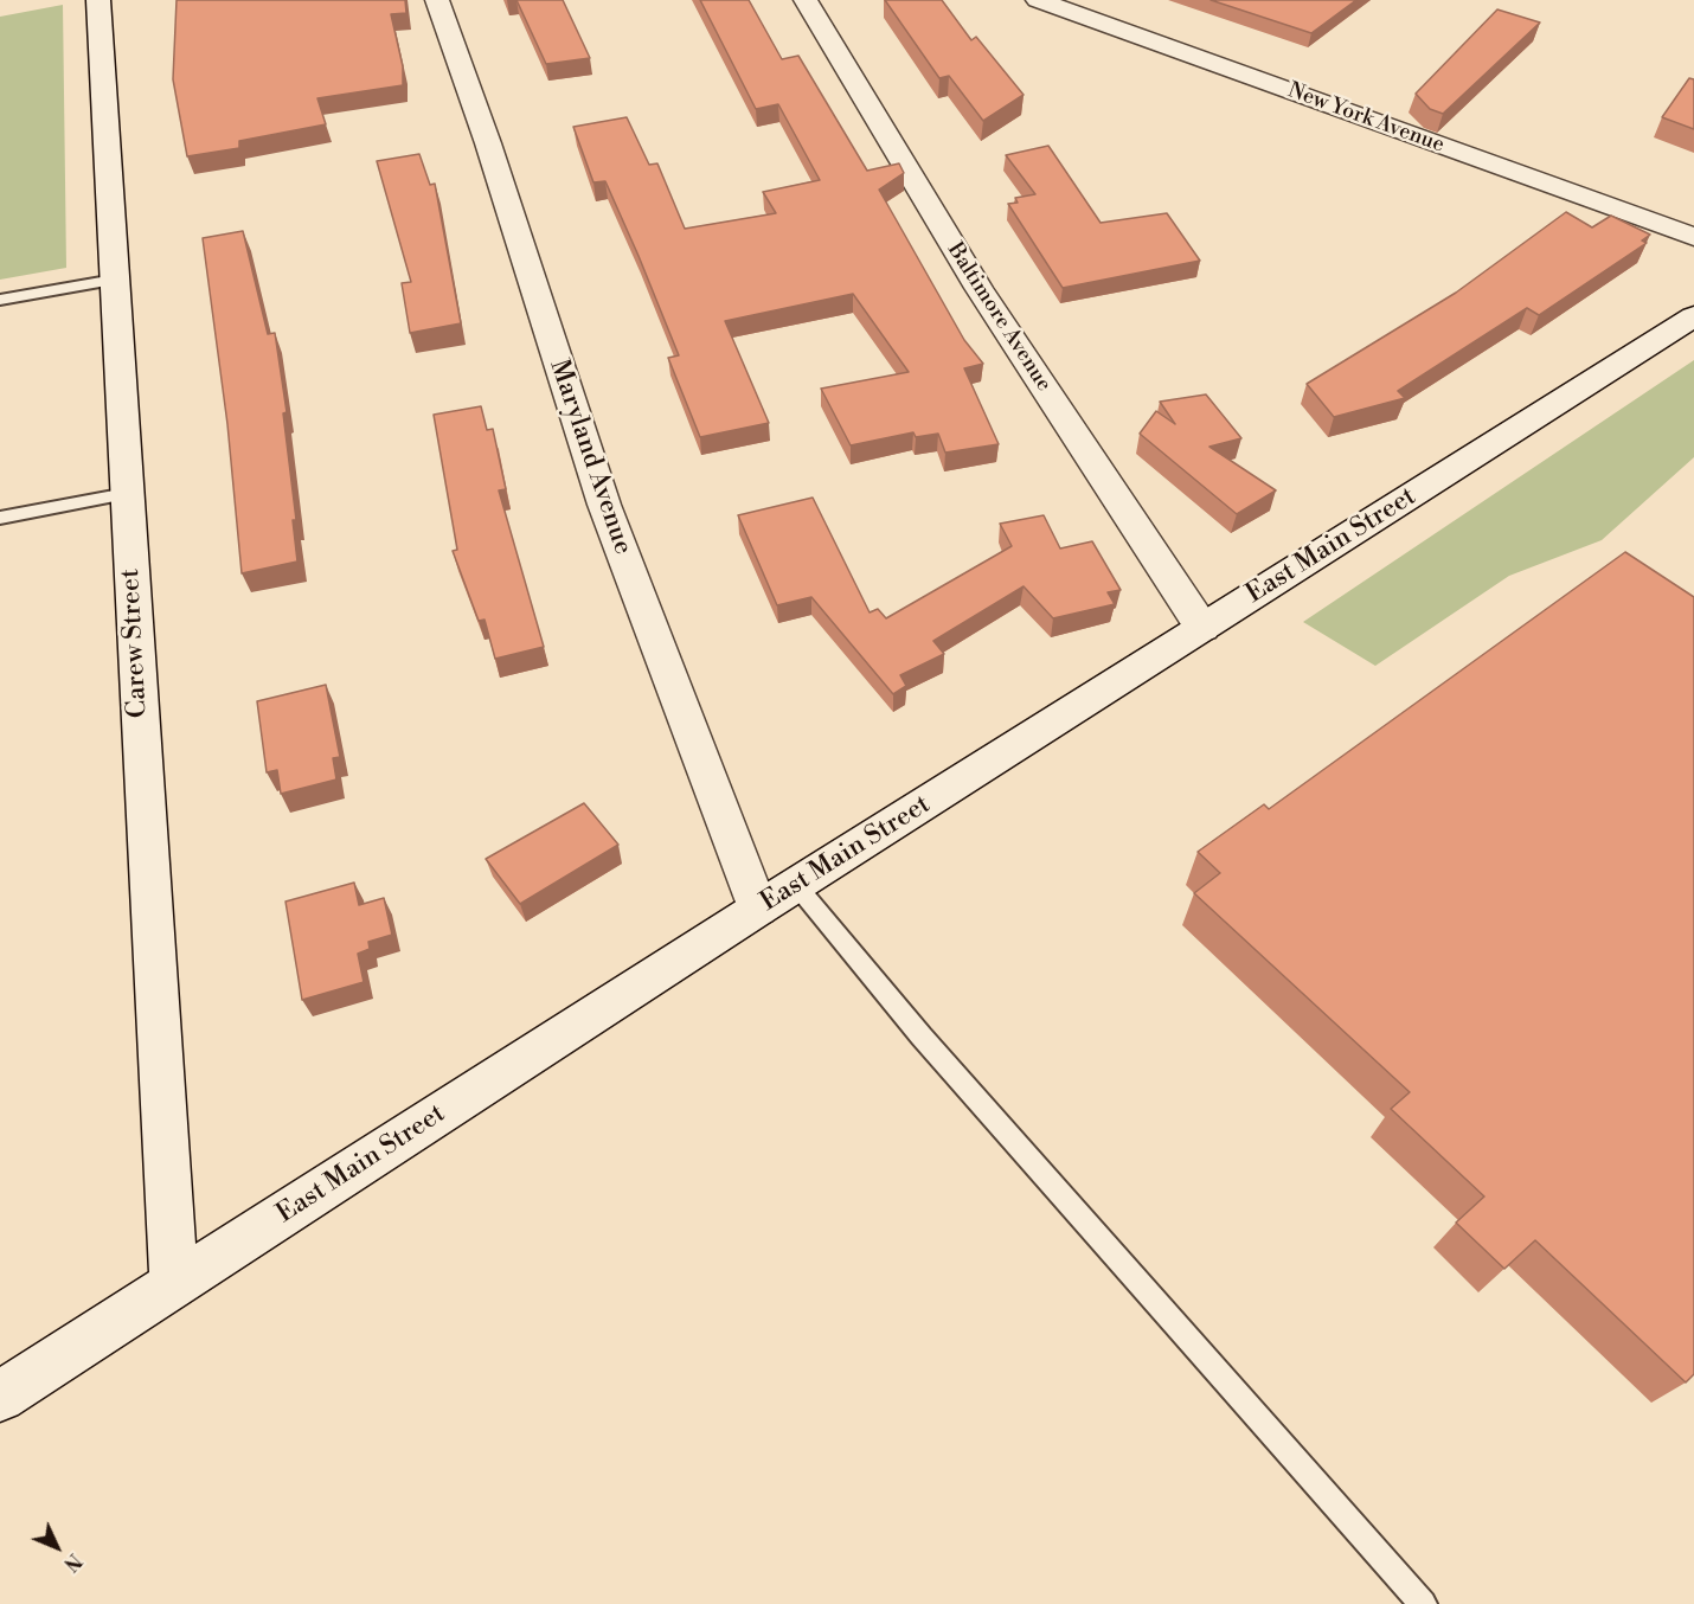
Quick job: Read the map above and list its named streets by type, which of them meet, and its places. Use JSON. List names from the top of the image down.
{
  "streets": {
    "street": [
      "New York Avenue",
      "Baltimore Avenue",
      "Maryland Avenue",
      "East Main Street",
      "Carew Street"
    ]
  },
  "crossings": [
    ["Baltimore Avenue", "East Main Street"],
    ["Maryland Avenue", "East Main Street"],
    ["East Main Street", "Carew Street"]
  ],
  "north": "bottom right"
}
